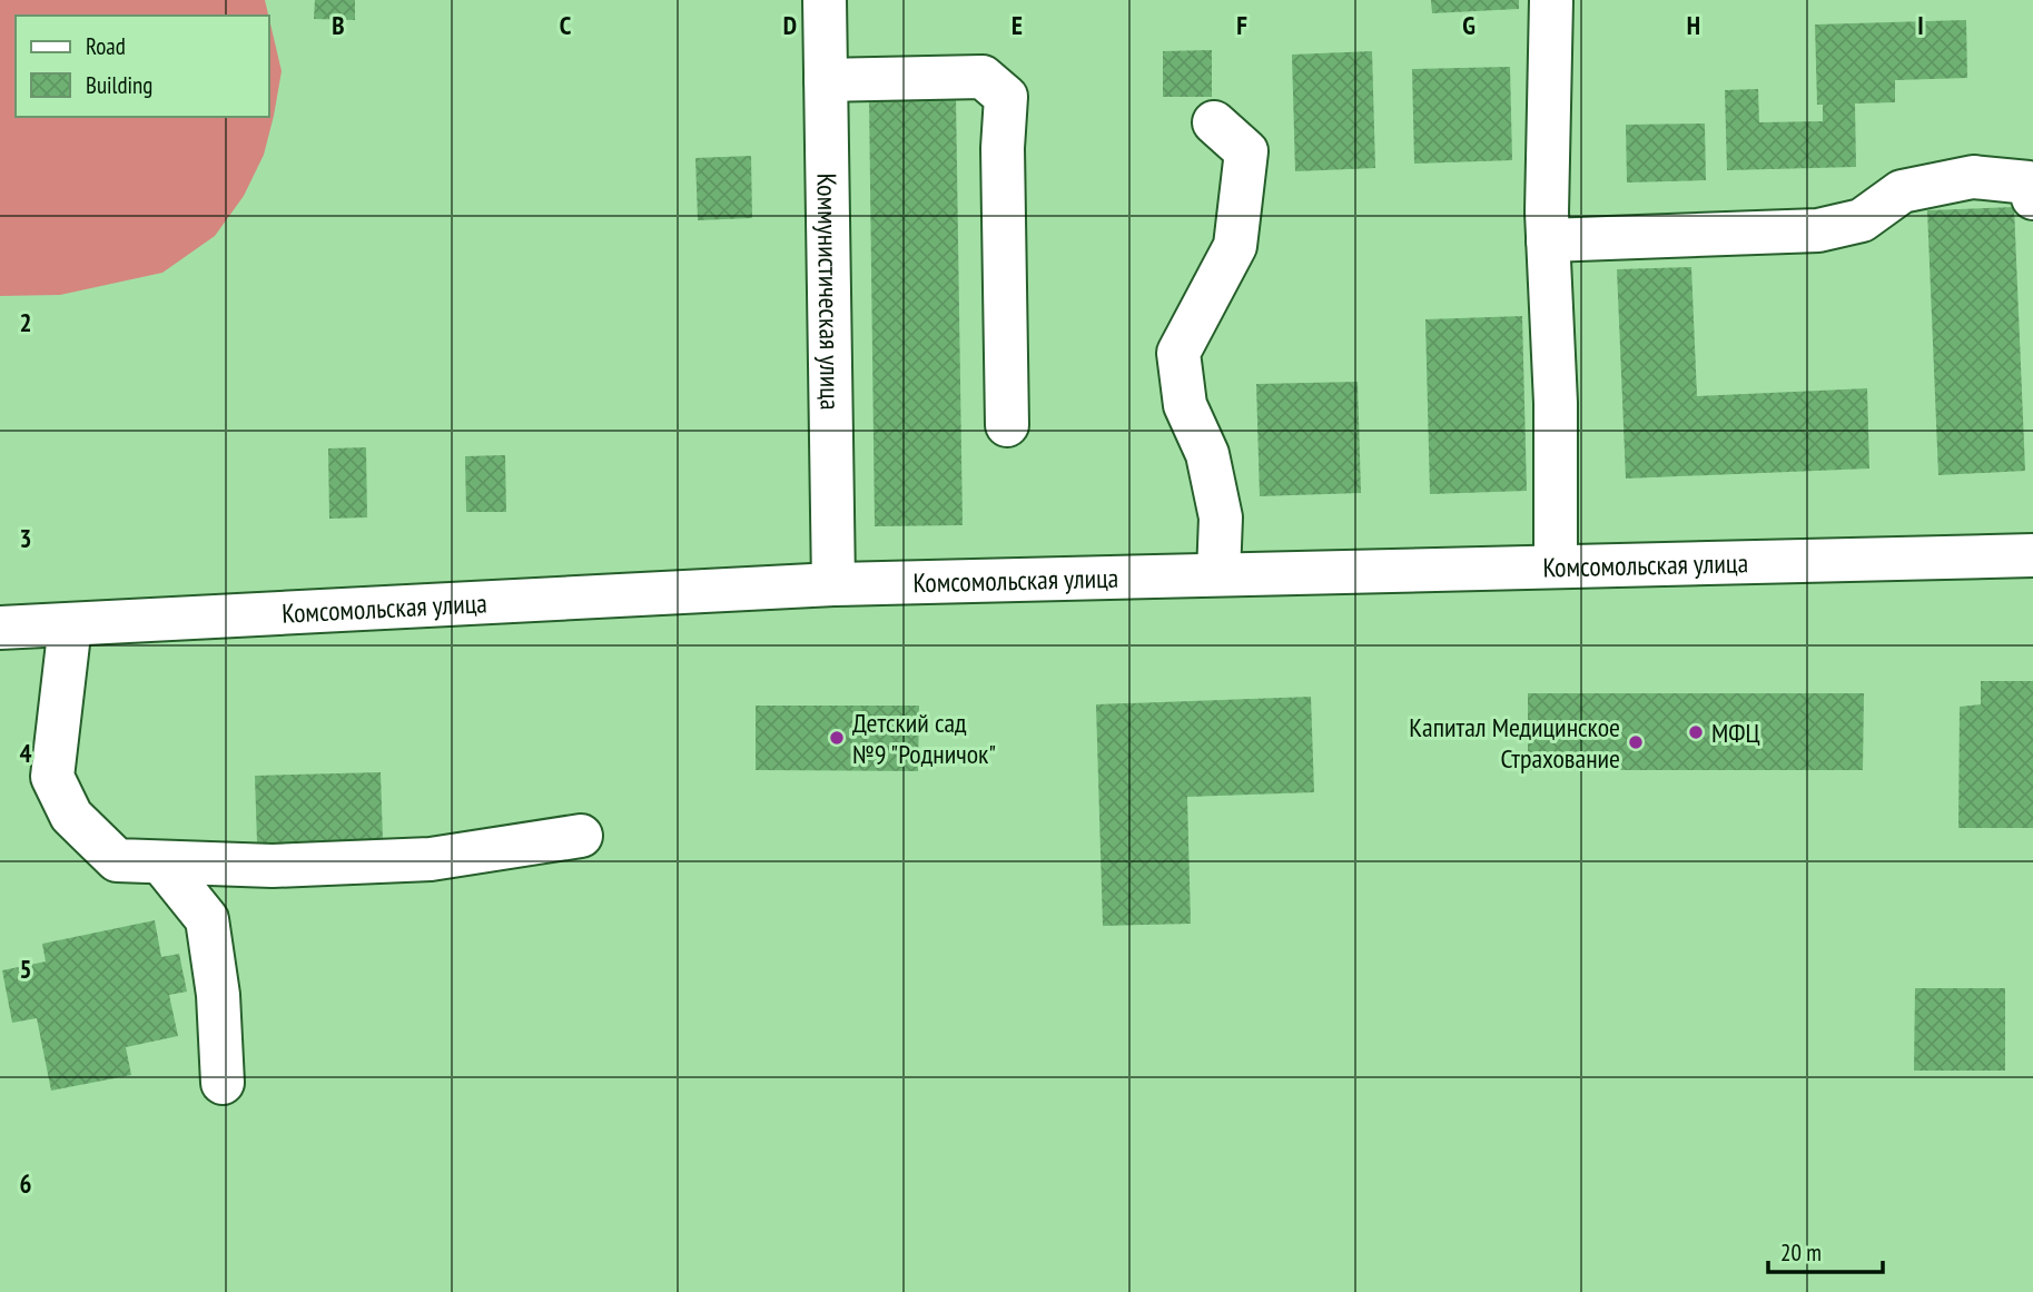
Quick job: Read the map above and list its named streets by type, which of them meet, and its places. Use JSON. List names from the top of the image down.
{
  "streets": {
    "main road": ["Коммунистическая улица", "Комсомольская улица"]
  },
  "crossings": [
    ["Коммунистическая улица", "Комсомольская улица"]
  ],
  "places": ["МФЦ", "Детский сад №9 \"Родничок\"", "Капитал Медицинское Страхование"],
  "legend": ["Road", "Building"],
  "scale_bar": "20 m",
  "grid": {
    "columns": [
      "B",
      "C",
      "D",
      "E",
      "F",
      "G",
      "H",
      "I"
    ],
    "rows": [
      "2",
      "3",
      "4",
      "5",
      "6"
    ]
  }
}
